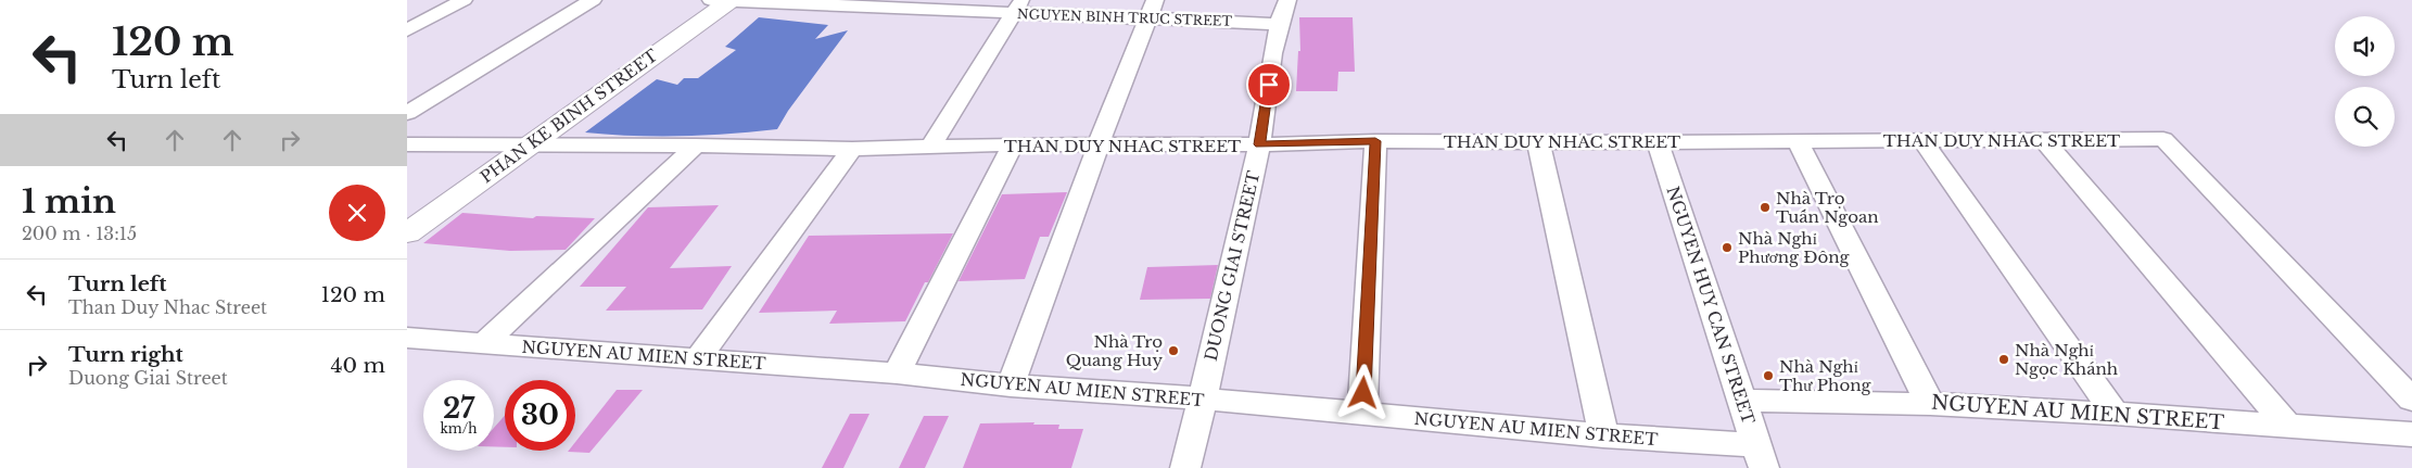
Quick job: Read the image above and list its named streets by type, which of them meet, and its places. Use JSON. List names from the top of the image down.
{
  "streets": {
    "main road": ["PHAN KE BINH STREET"],
    "street": [
      "NGUYEN BINH TRUC STREET",
      "THAN DUY NHAC STREET",
      "DUONG GIAI STREET",
      "NGUYEN HUY CAN STREET",
      "NGUYEN AU MIEN STREET"
    ]
  },
  "crossings": [
    ["NGUYEN BINH TRUC STREET", "PHAN KE BINH STREET"],
    ["NGUYEN BINH TRUC STREET", "DUONG GIAI STREET"],
    ["PHAN KE BINH STREET", "THAN DUY NHAC STREET"],
    ["THAN DUY NHAC STREET", "DUONG GIAI STREET"],
    ["THAN DUY NHAC STREET", "NGUYEN HUY CAN STREET"],
    ["DUONG GIAI STREET", "NGUYEN AU MIEN STREET"],
    ["NGUYEN HUY CAN STREET", "NGUYEN AU MIEN STREET"]
  ],
  "places": [
    "Nhà Trọ Tuấn Ngoan",
    "Nhà Nghỉ Phương Đông",
    "Nhà Trọ Quang Huy",
    "Nhà Nghỉ Ngọc Khánh",
    "Nhà Nghỉ Thư Phong"
  ],
  "page": {
    "turn": ["120 m", "Turn left"],
    "heading": ["1 min", "200 m · 13:15"],
    "list": [
      {
        "name": "Turn left",
        "note": "Than Duy Nhac Street",
        "value": "120 m"
      },
      {
        "name": "Turn right",
        "note": "Duong Giai Street",
        "value": "40 m"
      }
    ],
    "speed": "27 km/h",
    "limit": "30"
  }
}
